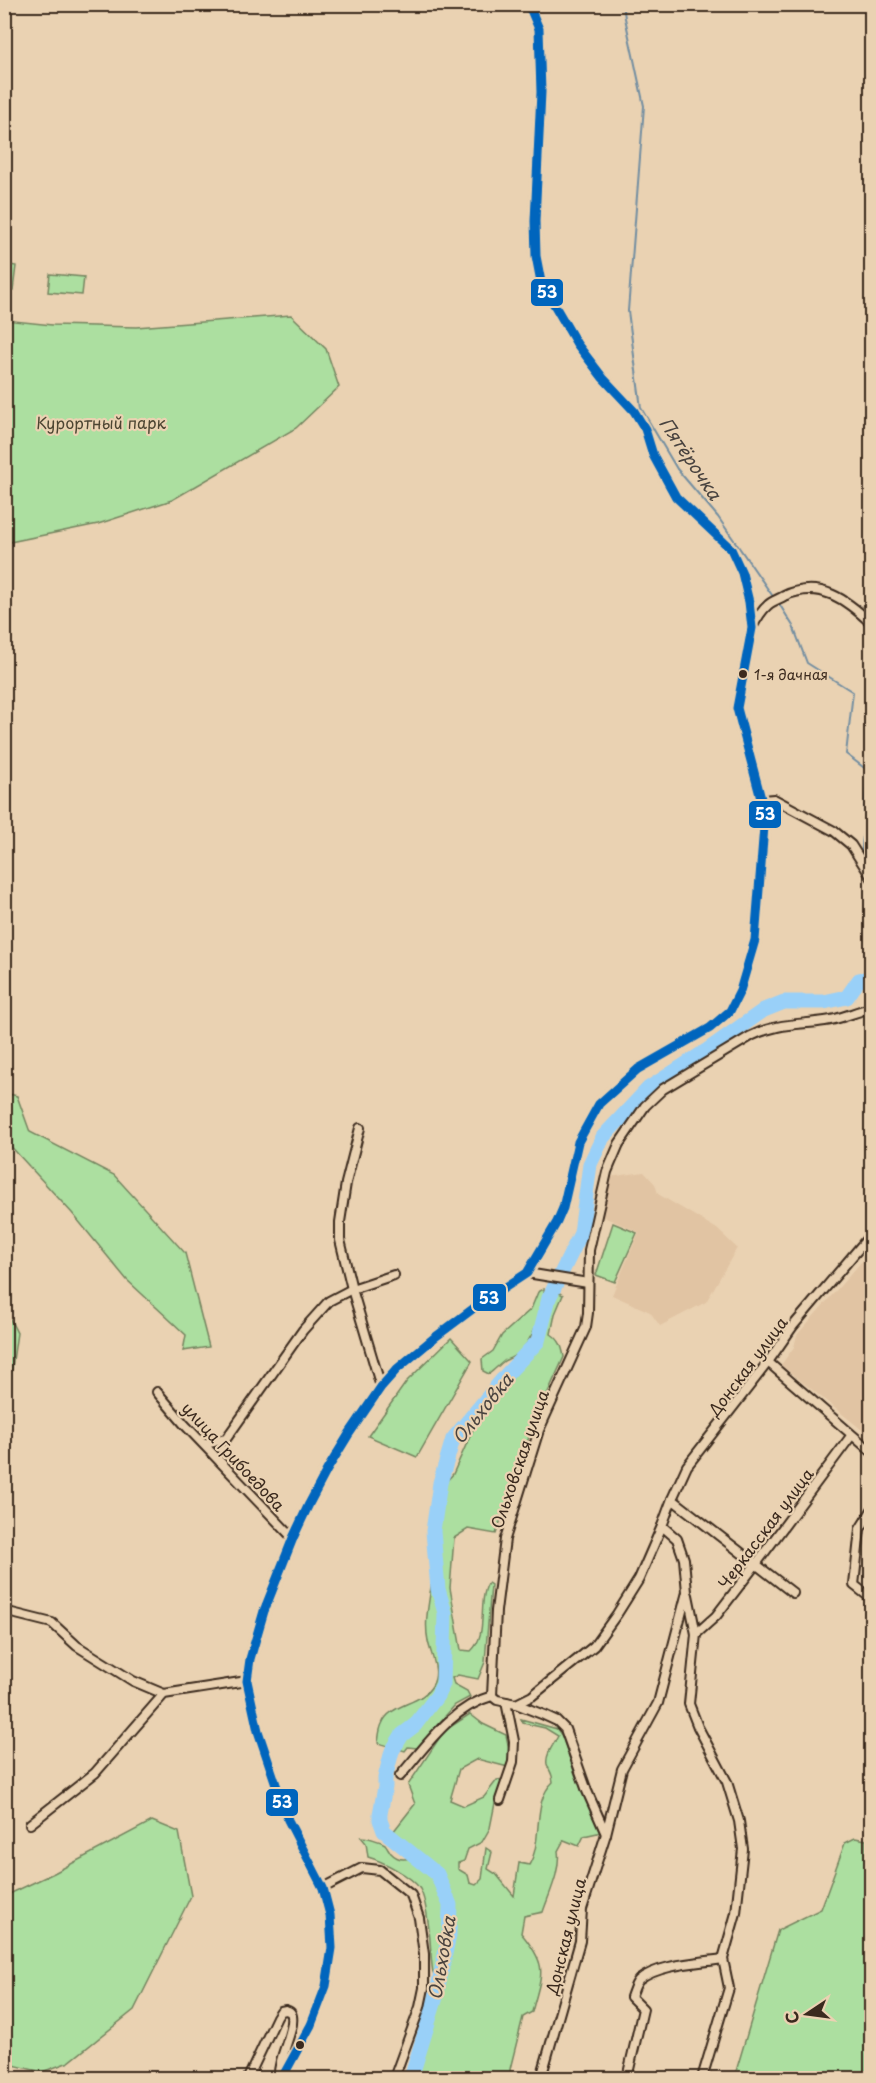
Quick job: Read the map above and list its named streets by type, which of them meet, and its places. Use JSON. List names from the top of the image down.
{
  "streets": {
    "street": [
      "Донская улица",
      "улица Грибоедова",
      "Ольховская улица",
      "Черкасская улица"
    ]
  },
  "water": ["Пятёрочка", "Ольховка"],
  "parks": ["Курортный парк"],
  "places": ["1-я дачная"],
  "lines": ["transit line 53"],
  "north": "left"
}
